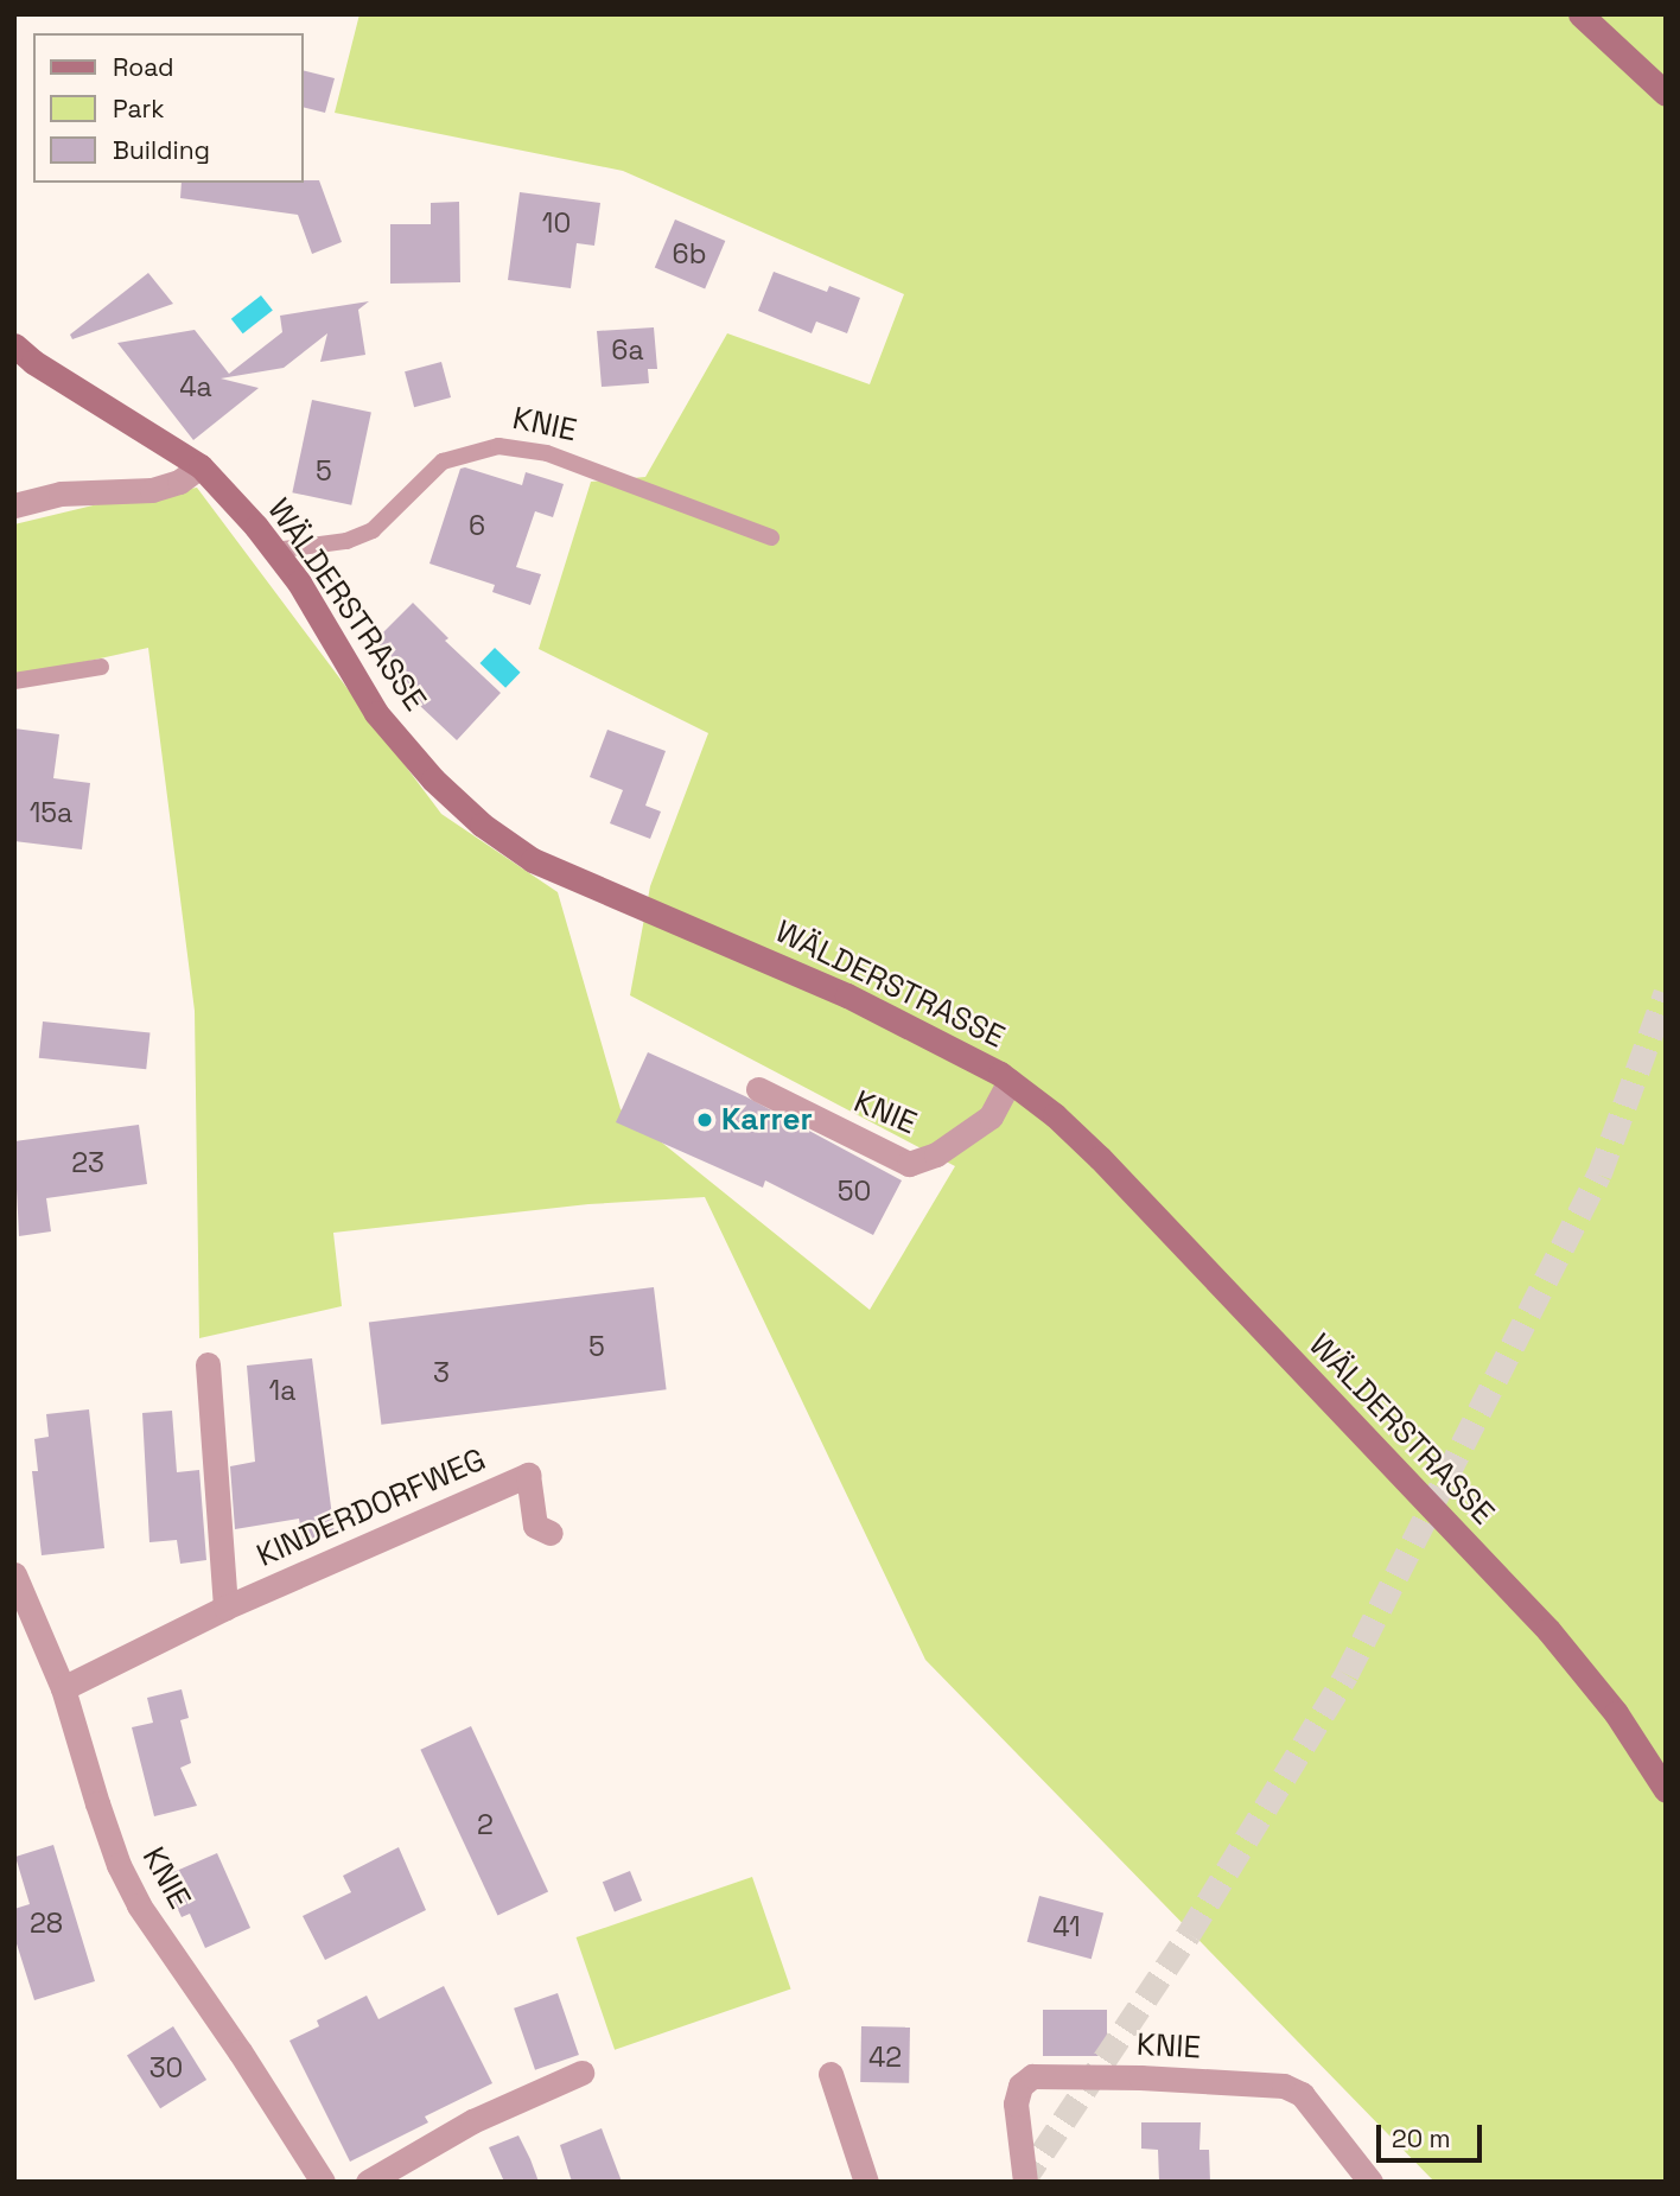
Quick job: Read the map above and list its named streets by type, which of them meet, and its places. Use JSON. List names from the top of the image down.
{
  "streets": {
    "street": ["KNIE", "WÄLDERSTRASSE", "KINDERDORFWEG"]
  },
  "crossings": [
    ["KNIE", "WÄLDERSTRASSE"],
    ["KNIE", "KINDERDORFWEG"]
  ],
  "places": ["Karrer"],
  "house_numbers": [
    "10",
    "6b",
    "6a",
    "4a",
    "5",
    "6",
    "15a",
    "23",
    "50",
    "5",
    "3",
    "1a",
    "2",
    "28",
    "41",
    "42",
    "30"
  ],
  "legend": ["Road", "Park", "Building"],
  "scale_bar": "20 m"
}
